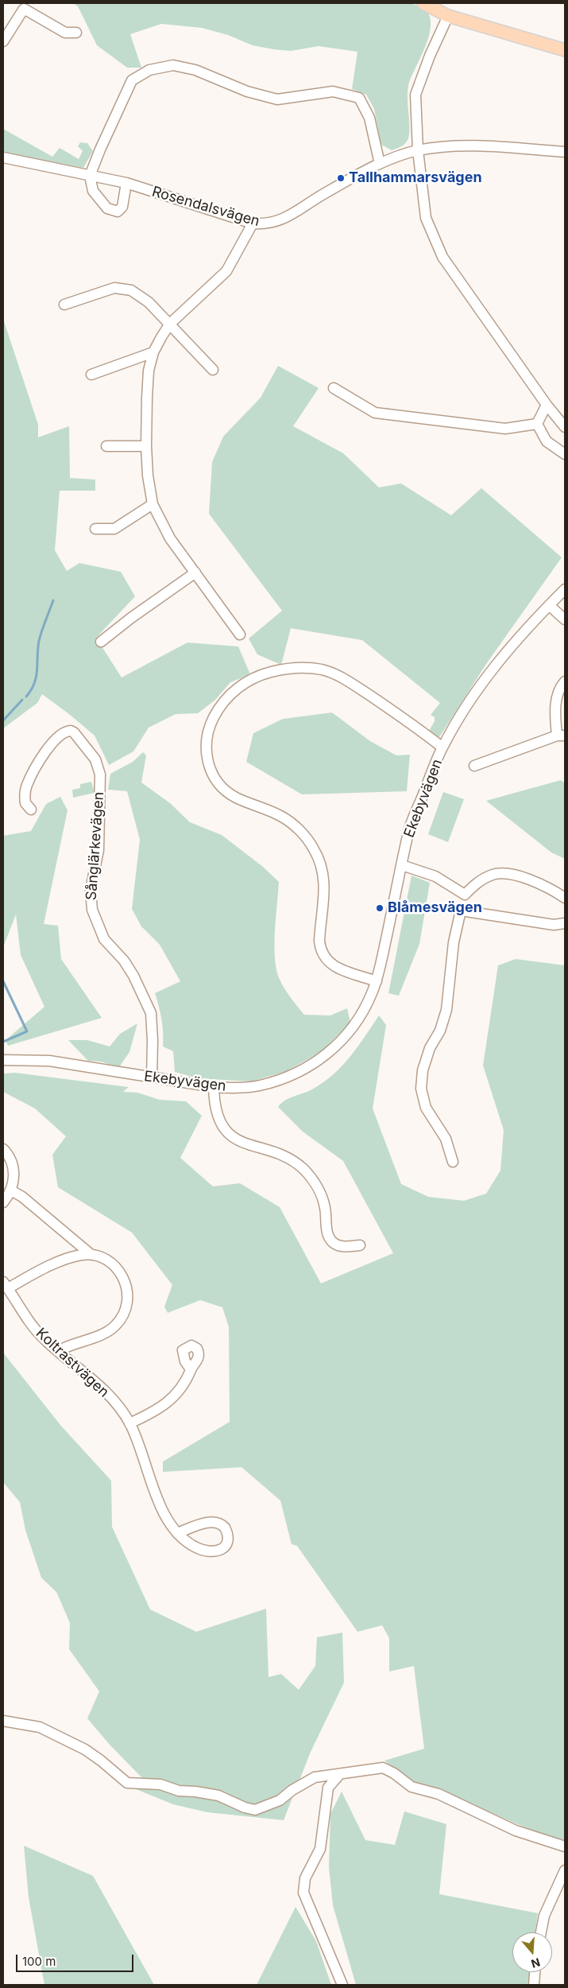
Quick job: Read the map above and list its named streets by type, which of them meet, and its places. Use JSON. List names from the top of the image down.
{
  "streets": {
    "street": [
      "Rosendalsvägen",
      "Ekebyvägen",
      "Sånglärkevägen",
      "Koltrastvägen"
    ]
  },
  "crossings": [
    ["Ekebyvägen", "Sånglärkevägen"]
  ],
  "places": ["Tallhammarsvägen", "Blåmesvägen"],
  "scale_bar": "100 m",
  "north": "bottom"
}
